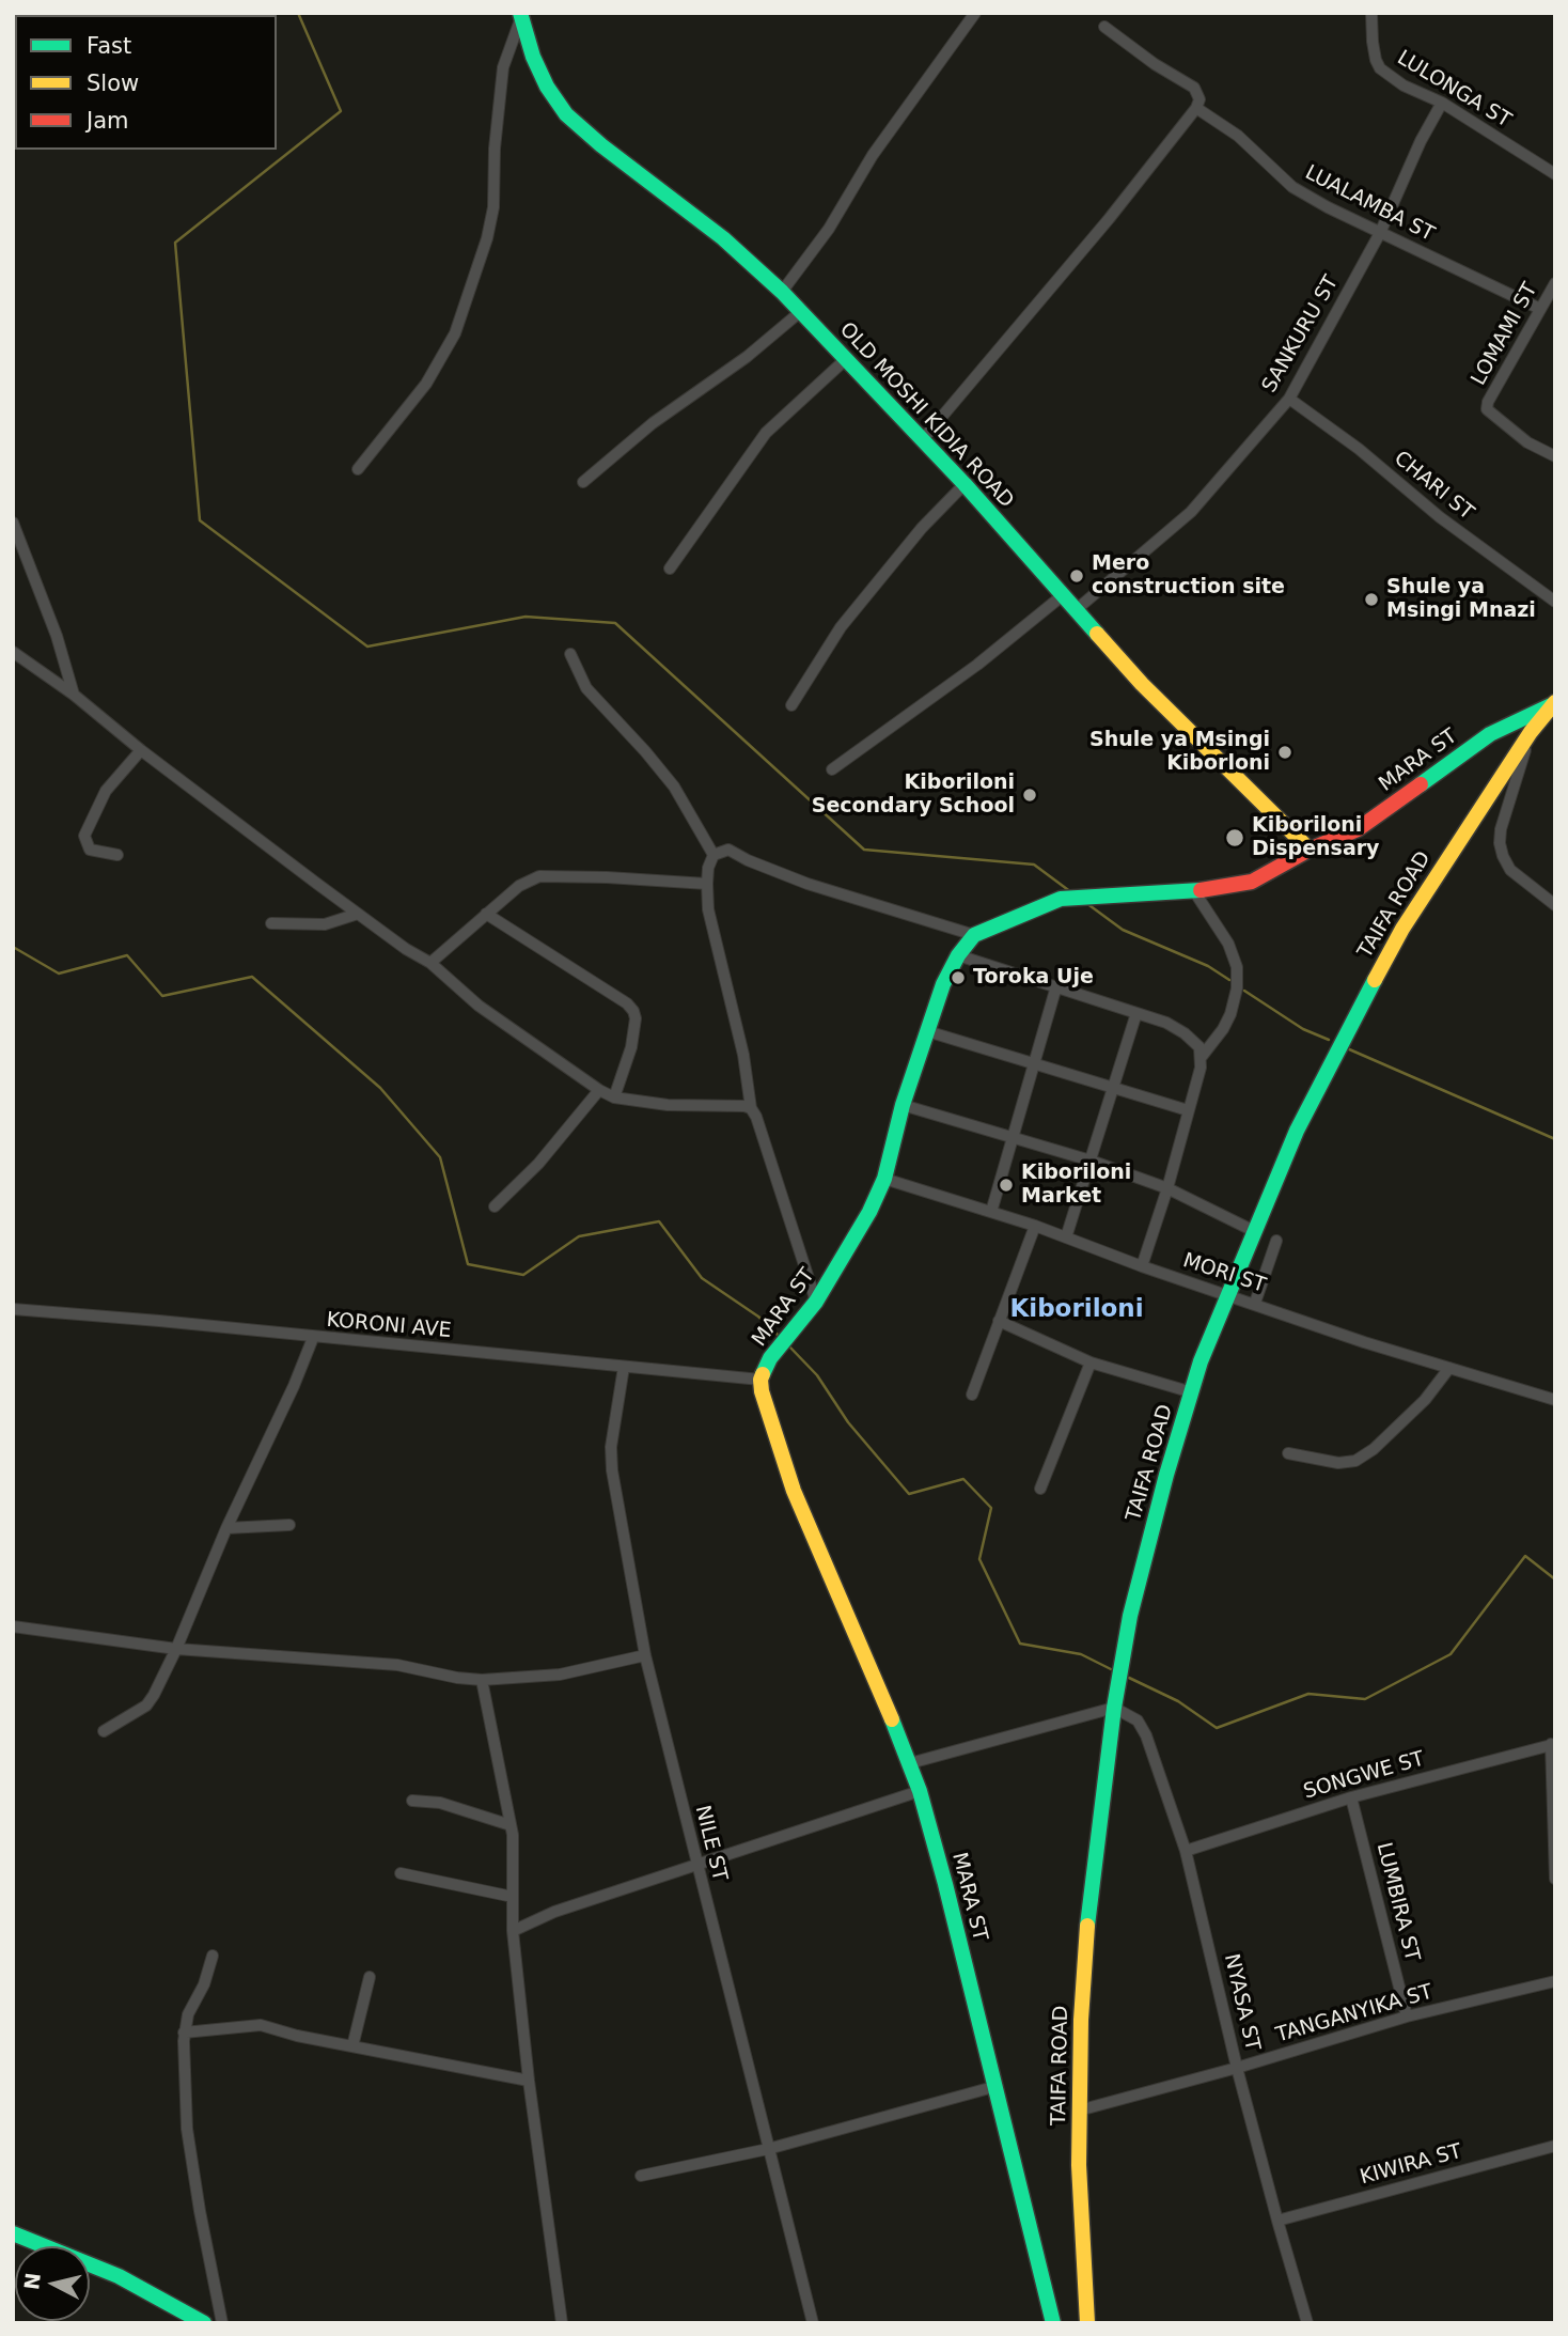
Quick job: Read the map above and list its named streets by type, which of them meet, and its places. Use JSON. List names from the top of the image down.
{
  "streets": {
    "main road": ["OLD MOSHI KIDIA ROAD", "MARA ST", "TAIFA ROAD"],
    "street": [
      "LULONGA ST",
      "LUALAMBA ST",
      "SANKURU ST",
      "LOMAMI ST",
      "CHARI ST",
      "MORI ST",
      "KORONI AVE",
      "SONGWE ST",
      "NILE ST",
      "LUMBIRA ST",
      "NYASA ST",
      "TANGANYIKA ST",
      "KIWIRA ST"
    ]
  },
  "crossings": [
    ["LULONGA ST", "SANKURU ST"],
    ["LUALAMBA ST", "SANKURU ST"],
    ["LUALAMBA ST", "LOMAMI ST"],
    ["SANKURU ST", "OLD MOSHI KIDIA ROAD"],
    ["SANKURU ST", "CHARI ST"],
    ["OLD MOSHI KIDIA ROAD", "MARA ST"],
    ["MARA ST", "TAIFA ROAD"],
    ["MARA ST", "MORI ST"],
    ["MARA ST", "KORONI AVE"],
    ["TAIFA ROAD", "MORI ST"],
    ["TAIFA ROAD", "NYASA ST"],
    ["TAIFA ROAD", "TANGANYIKA ST"],
    ["KORONI AVE", "NILE ST"],
    ["SONGWE ST", "LUMBIRA ST"],
    ["SONGWE ST", "NYASA ST"],
    ["LUMBIRA ST", "TANGANYIKA ST"],
    ["NYASA ST", "TANGANYIKA ST"],
    ["NYASA ST", "KIWIRA ST"]
  ],
  "districts": ["Kiboriloni"],
  "places": [
    "Mero construction site",
    "Shule ya Msingi Mnazi",
    "Shule ya Msingi Kiborloni",
    "Kiboriloni Secondary School",
    "Kiboriloni Dispensary",
    "Toroka Uje",
    "Kiboriloni Market"
  ],
  "legend": ["Fast", "Slow", "Jam"],
  "north": "left"
}
